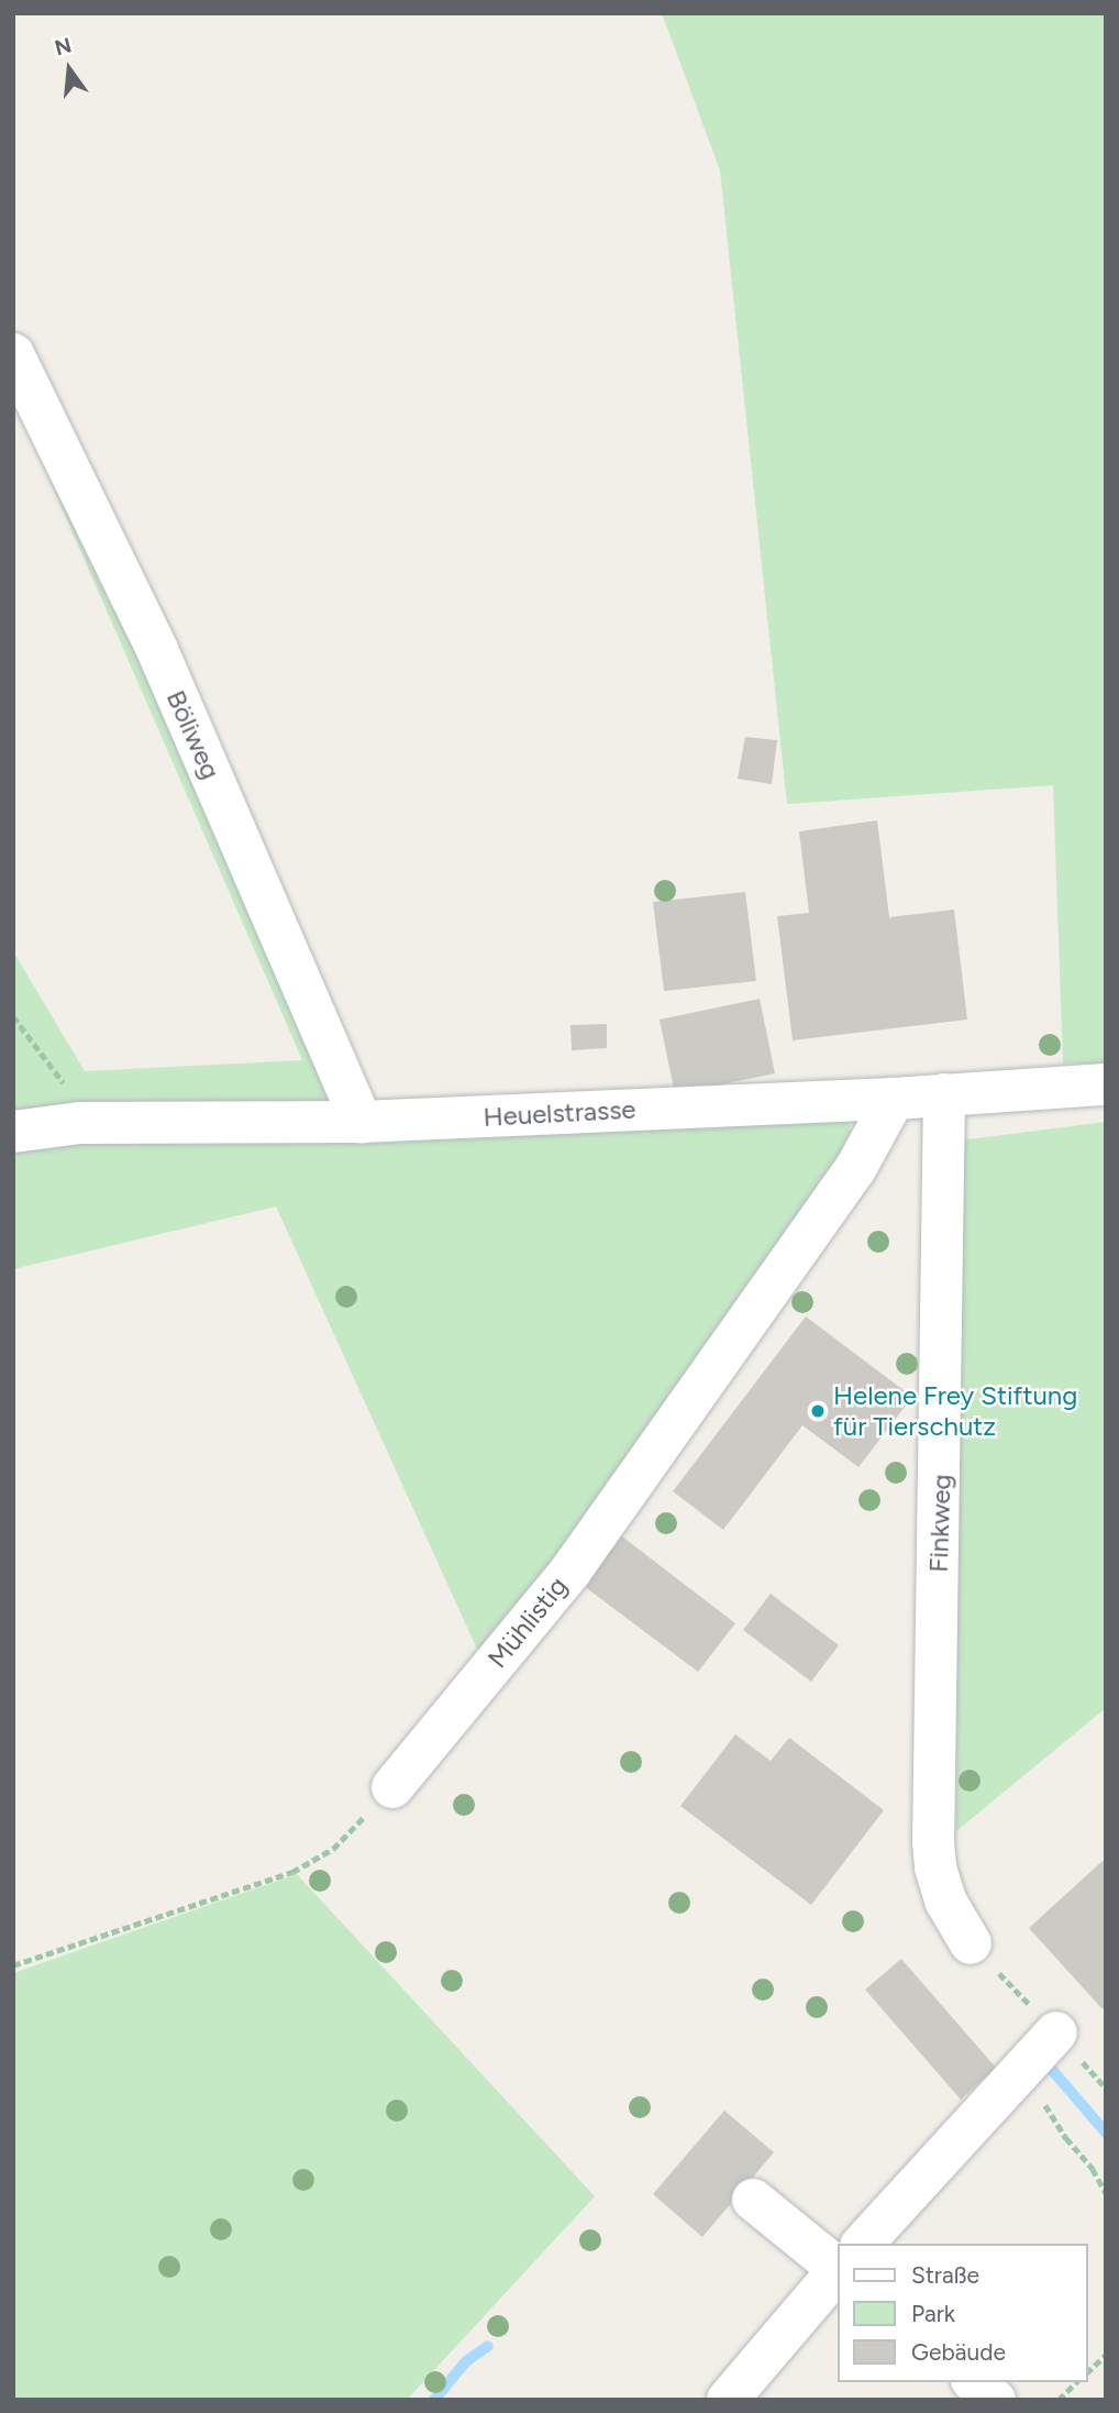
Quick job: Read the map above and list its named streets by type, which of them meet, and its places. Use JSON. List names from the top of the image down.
{
  "streets": {
    "street": [
      "Böliweg",
      "Heuelstrasse",
      "Finkweg",
      "Mühlistig"
    ]
  },
  "crossings": [
    ["Böliweg", "Heuelstrasse"],
    ["Heuelstrasse", "Finkweg"],
    ["Heuelstrasse", "Mühlistig"]
  ],
  "places": ["Helene Frey Stiftung für Tierschutz"],
  "legend": ["Straße", "Park", "Gebäude"],
  "north": "top"
}
